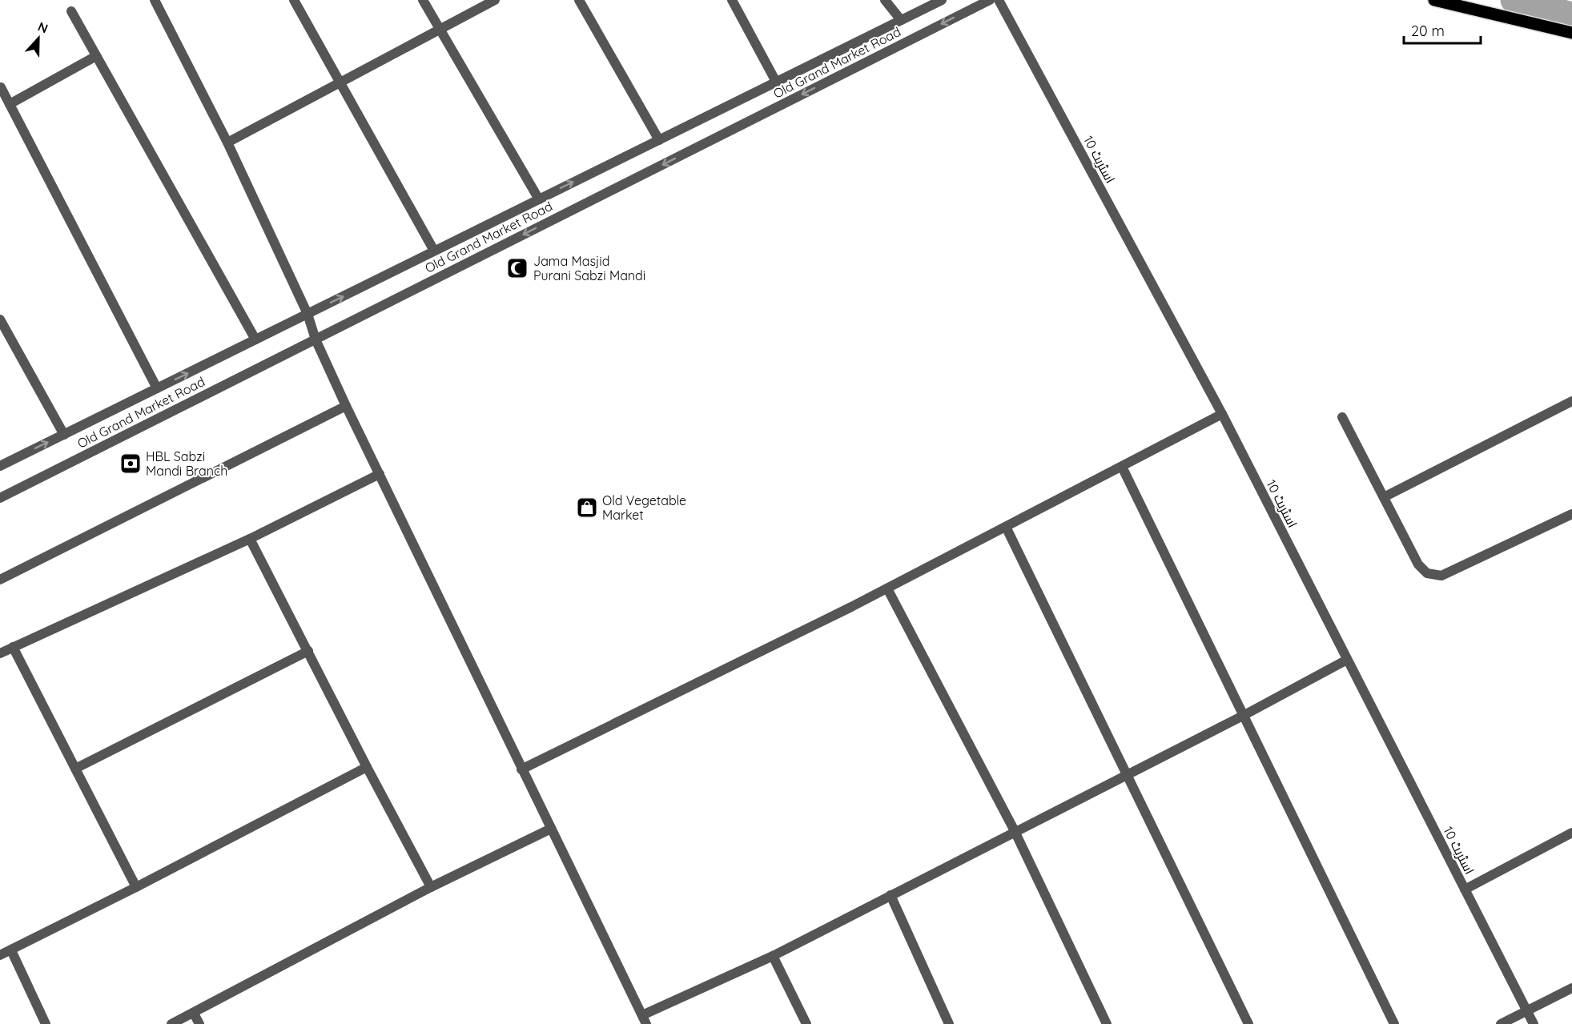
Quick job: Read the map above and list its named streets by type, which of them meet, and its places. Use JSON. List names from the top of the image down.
{
  "streets": {
    "street": ["Old Grand Market Road", "اسٹریٹ 10"]
  },
  "places": {
    "mosque": ["Jama Masjid Purani Sabzi Mandi"],
    "bank": ["HBL Sabzi Mandi Branch"],
    "shop": ["Old Vegetable Market"]
  },
  "scale_bar": "20 m",
  "north": "top"
}
